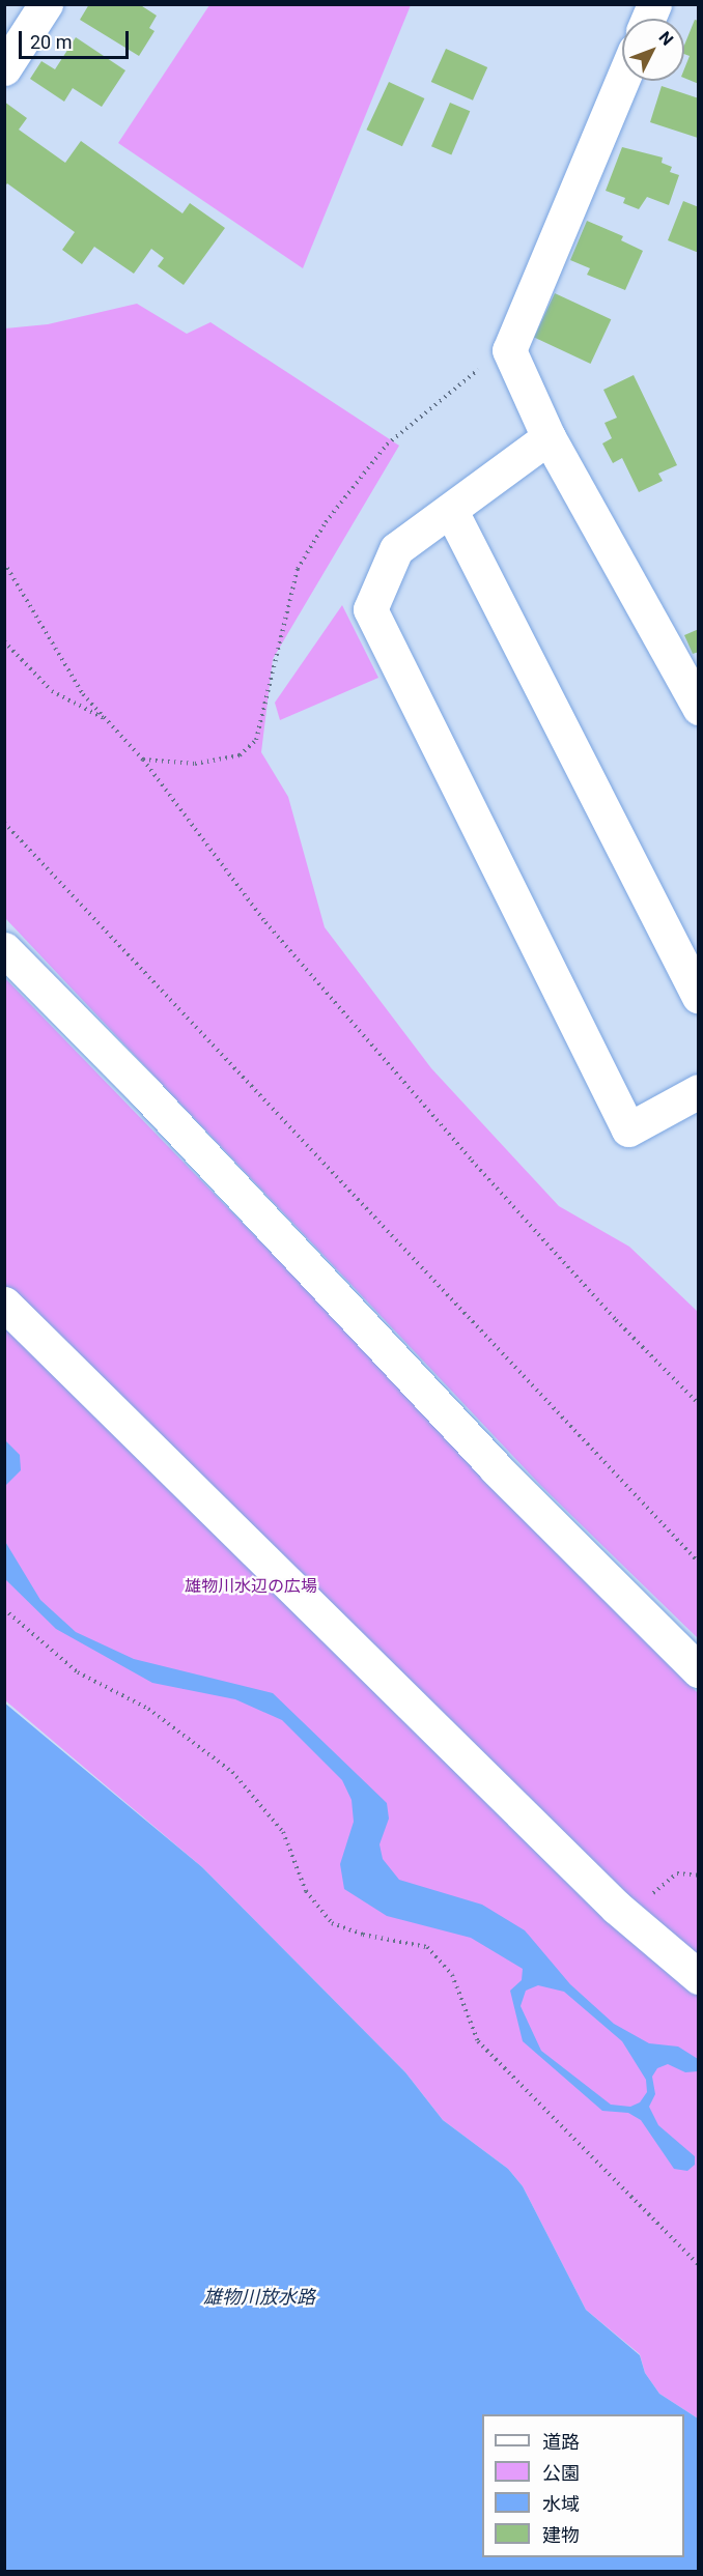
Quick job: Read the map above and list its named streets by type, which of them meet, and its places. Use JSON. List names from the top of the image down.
{
  "water": ["雄物川放水路"],
  "parks": ["雄物川水辺の広場"],
  "legend": [
    "道路",
    "公園",
    "水域",
    "建物"
  ],
  "scale_bar": "20 m",
  "north": "top right"
}
